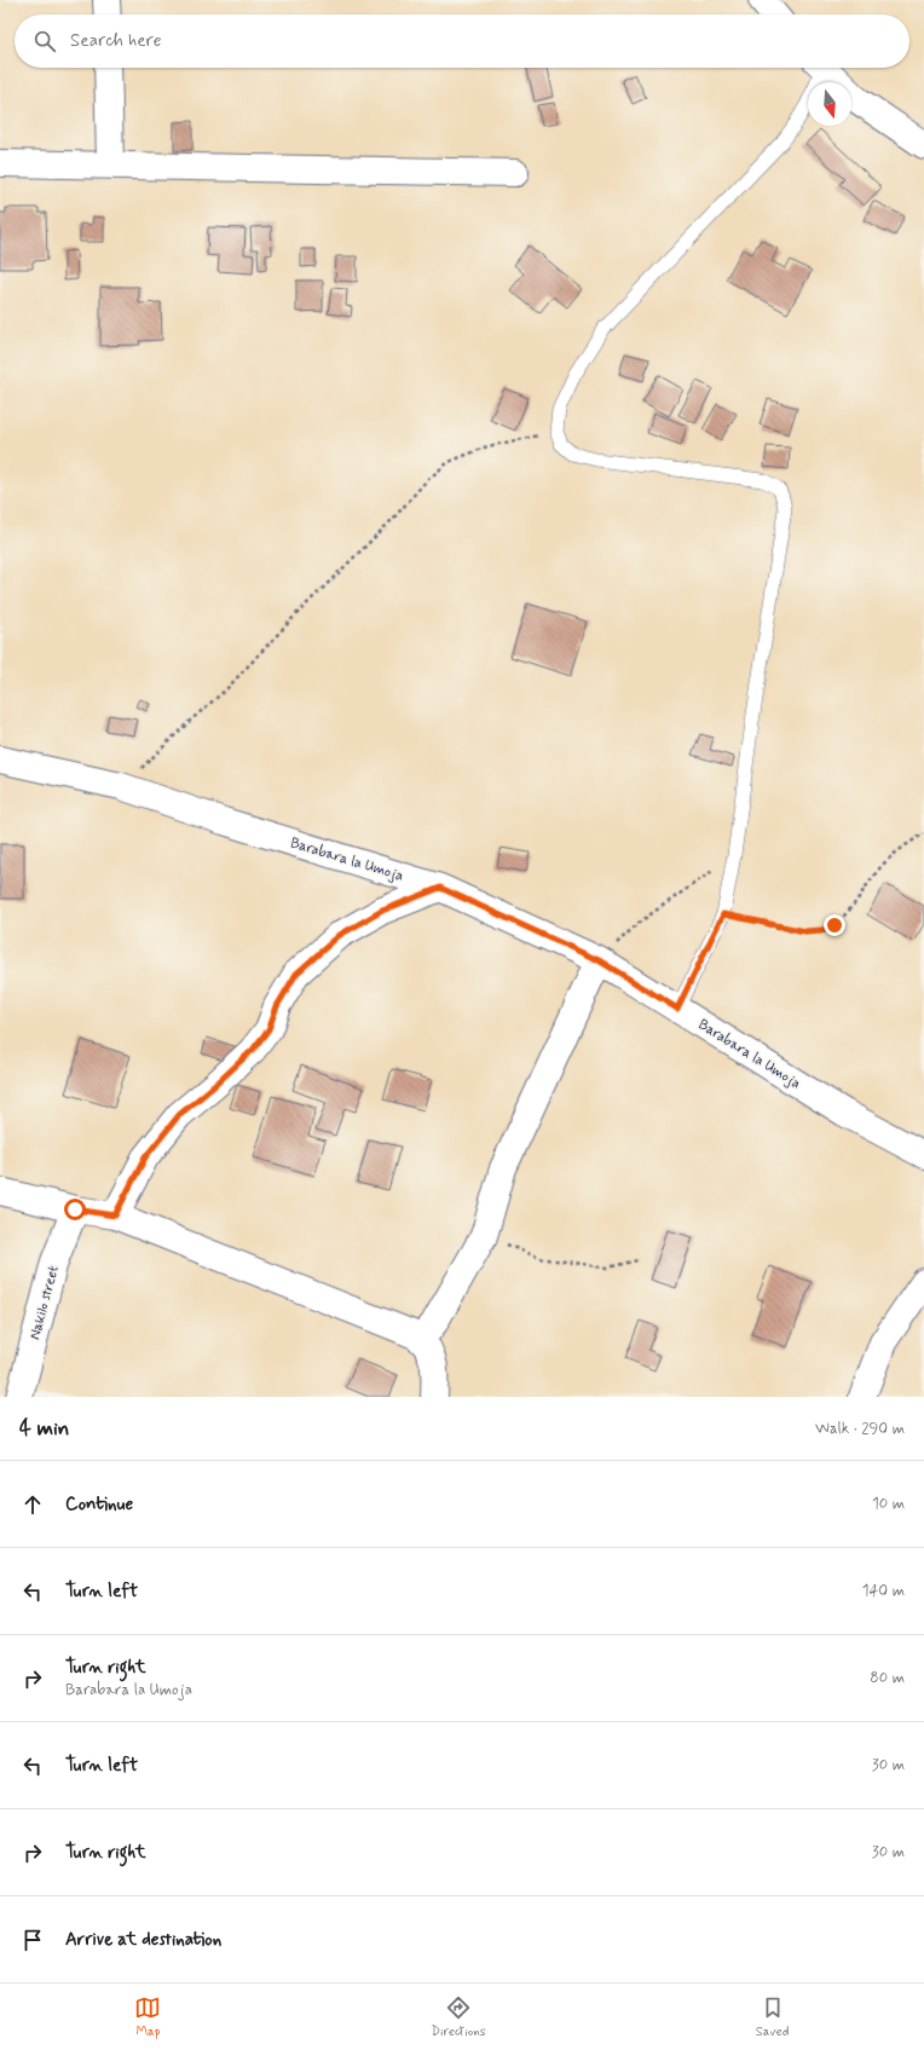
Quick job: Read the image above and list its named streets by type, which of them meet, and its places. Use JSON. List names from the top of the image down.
{
  "streets": {
    "street": ["Barabara la Umoja", "Nakilo street"]
  },
  "north": "bottom",
  "page": {
    "search": "Search here",
    "heading": ["4 min", "Walk · 290 m"],
    "list": [
      ["Continue", "10 m"],
      ["Turn left", "140 m"],
      ["Turn right", "Barabara la Umoja", "80 m"],
      ["Turn left", "30 m"],
      ["Turn right", "30 m"],
      "Arrive at destination"
    ],
    "nav": ["Map", "Directions", "Saved"]
  }
}
